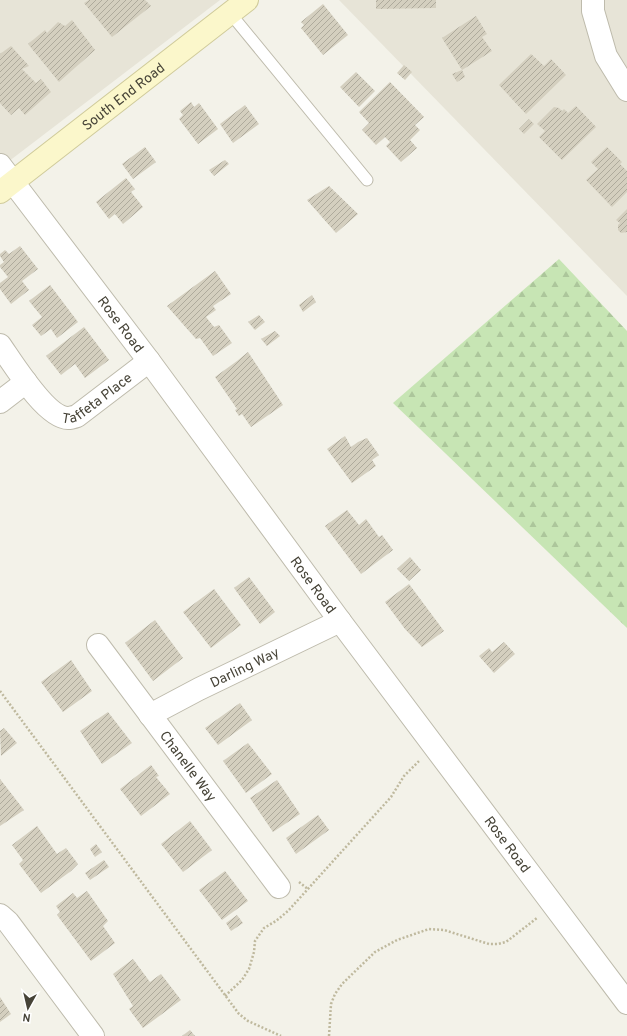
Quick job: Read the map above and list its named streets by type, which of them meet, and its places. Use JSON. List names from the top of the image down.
{
  "streets": {
    "main road": ["South End Road"],
    "street": [
      "Rose Road",
      "Taffeta Place",
      "Darling Way",
      "Chanelle Way"
    ]
  },
  "crossings": [
    ["South End Road", "Rose Road"],
    ["Rose Road", "Taffeta Place"],
    ["Rose Road", "Darling Way"],
    ["Darling Way", "Chanelle Way"]
  ],
  "north": "bottom"
}
